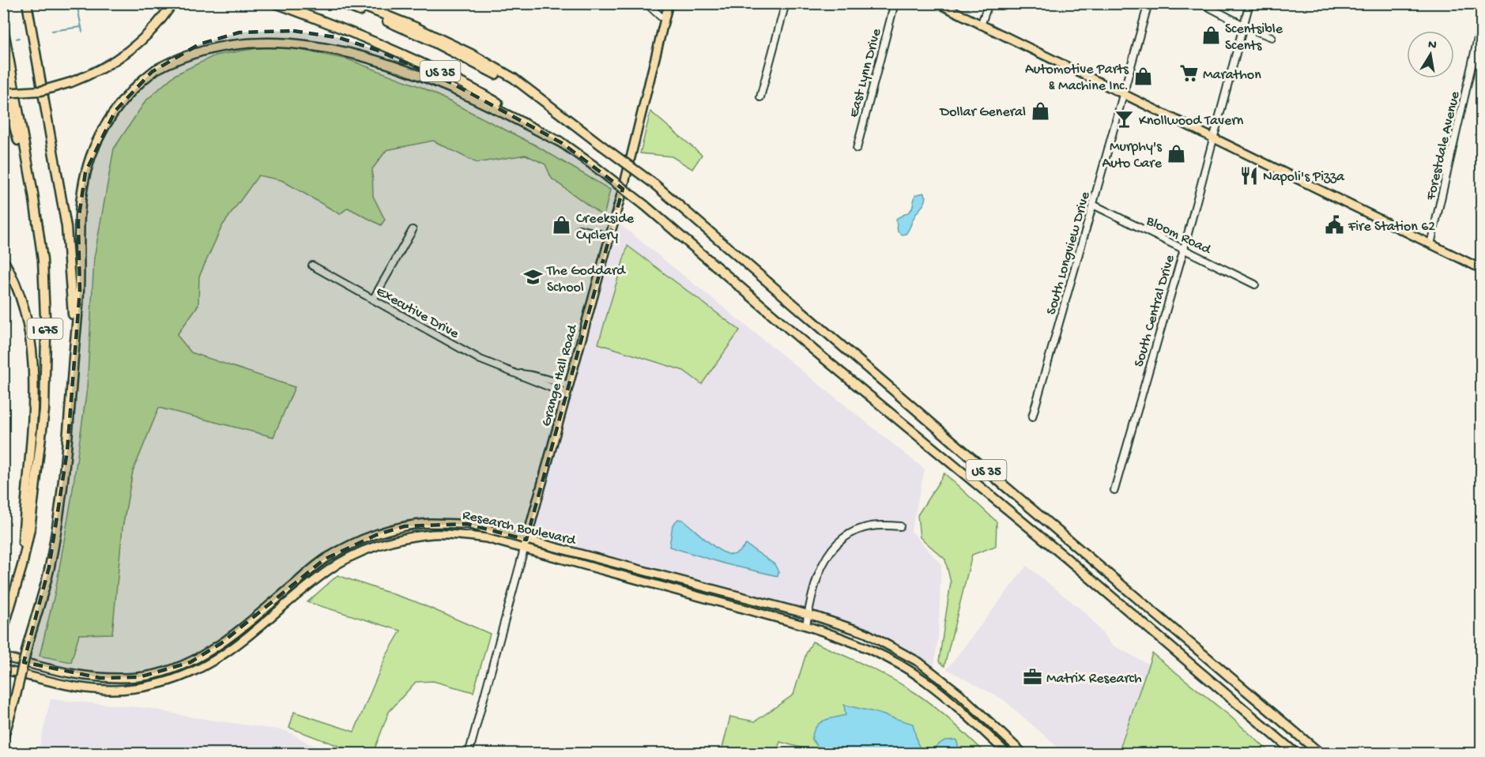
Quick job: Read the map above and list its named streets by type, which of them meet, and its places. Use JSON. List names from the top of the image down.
{
  "streets": {
    "highway": ["US 35", "I 675"],
    "main road": ["Grange Hall Road", "Research Boulevard"],
    "street": [
      "East Lynn Drive",
      "Forestdale Avenue",
      "Bloom Road",
      "South Longview Drive",
      "South Central Drive",
      "Executive Drive"
    ]
  },
  "crossings": [
    ["Bloom Road", "South Longview Drive"],
    ["Bloom Road", "South Central Drive"],
    ["Executive Drive", "Grange Hall Road"],
    ["Grange Hall Road", "Research Boulevard"]
  ],
  "places": {
    "shop": [
      "Scentsible Scents",
      "Automotive Parts & Machine Inc.",
      "Dollar General",
      "Murphy's Auto Care",
      "Creekside Cyclery"
    ],
    "supermarket": ["Marathon"],
    "bar": ["Knollwood Tavern"],
    "restaurant": ["Napoli's Pizza"],
    "public building": ["Fire Station 62"],
    "school or university": ["The Goddard School"],
    "office": ["Matrix Research"]
  },
  "north": "top"
}
